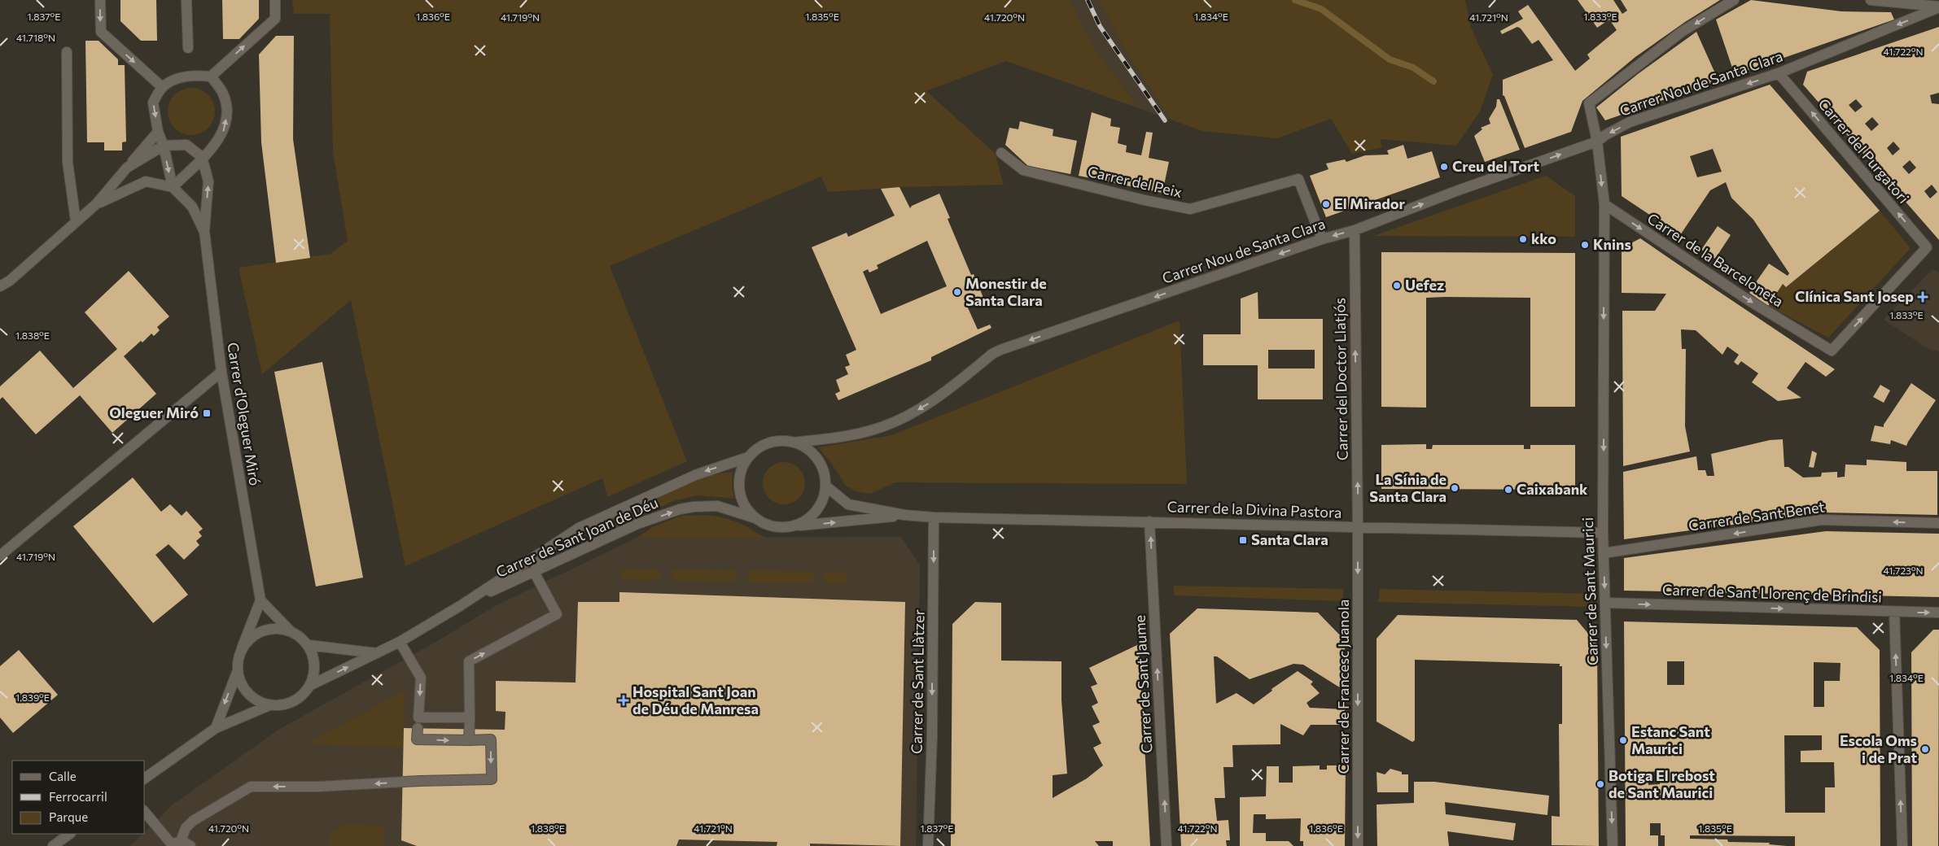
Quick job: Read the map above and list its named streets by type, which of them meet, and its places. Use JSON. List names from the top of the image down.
{
  "streets": {
    "street": [
      "Carrer Nou de Santa Clara",
      "Carrer del Purgatori",
      "Carrer del Peix",
      "Carrer de la Barceloneta",
      "Carrer del Doctor Llatjós",
      "Carrer d'Oleguer Miró",
      "Carrer de la Divina Pastora",
      "Carrer de Sant Benet",
      "Carrer de Sant Joan de Déu",
      "Carrer de Sant Maurici",
      "Carrer de Sant Llorenç de Brindisi",
      "Carrer de Sant Llàtzer",
      "Carrer de Sant Jaume",
      "Carrer de Francesc Juanola"
    ]
  },
  "crossings": [
    ["Carrer Nou de Santa Clara", "Carrer del Purgatori"],
    ["Carrer Nou de Santa Clara", "Carrer del Peix"],
    ["Carrer Nou de Santa Clara", "Carrer del Doctor Llatjós"],
    ["Carrer Nou de Santa Clara", "Carrer de la Divina Pastora"],
    ["Carrer Nou de Santa Clara", "Carrer de Sant Joan de Déu"],
    ["Carrer Nou de Santa Clara", "Carrer de Sant Maurici"],
    ["Carrer del Purgatori", "Carrer de la Barceloneta"],
    ["Carrer de la Barceloneta", "Carrer de Sant Maurici"],
    ["Carrer del Doctor Llatjós", "Carrer de la Divina Pastora"],
    ["Carrer del Doctor Llatjós", "Carrer de Francesc Juanola"],
    ["Carrer de la Divina Pastora", "Carrer de Sant Joan de Déu"],
    ["Carrer de la Divina Pastora", "Carrer de Sant Maurici"],
    ["Carrer de la Divina Pastora", "Carrer de Sant Llàtzer"],
    ["Carrer de la Divina Pastora", "Carrer de Sant Jaume"],
    ["Carrer de la Divina Pastora", "Carrer de Francesc Juanola"],
    ["Carrer de Sant Benet", "Carrer de Sant Maurici"],
    ["Carrer de Sant Maurici", "Carrer de Sant Llorenç de Brindisi"]
  ],
  "one_way": [
    "Carrer de la Barceloneta",
    "Carrer del Doctor Llatjós",
    "Carrer de Sant Benet",
    "Carrer de Sant Maurici",
    "Carrer de Sant Llorenç de Brindisi",
    "Carrer de Sant Llàtzer",
    "Carrer de Sant Jaume",
    "Carrer de Francesc Juanola"
  ],
  "places": {
    "other": [
      "Creu del Tort",
      "El Mirador",
      "kko",
      "Knins",
      "Uefez",
      "Monestir de Santa Clara",
      "La Sínia de Santa Clara",
      "Caixabank",
      "Estanc Sant Maurici",
      "Escola Oms i de Prat",
      "Botiga El rebost de Sant Maurici"
    ],
    "health": ["Clínica Sant Josep", "Hospital Sant Joan de Déu de Manresa"],
    "transit": ["Oleguer Miró", "Santa Clara"]
  },
  "legend": ["Calle", "Ferrocarril", "Parque"],
  "coordinates": [
    "1.837°E",
    "1.836°E",
    "1.834°E",
    "1.833°E",
    "1.835°E",
    "41.719°N",
    "41.720°N",
    "41.721°N",
    "41.718°N",
    "41.722°N",
    "1.838°E",
    "41.723°N",
    "1.839°E"
  ]
}
